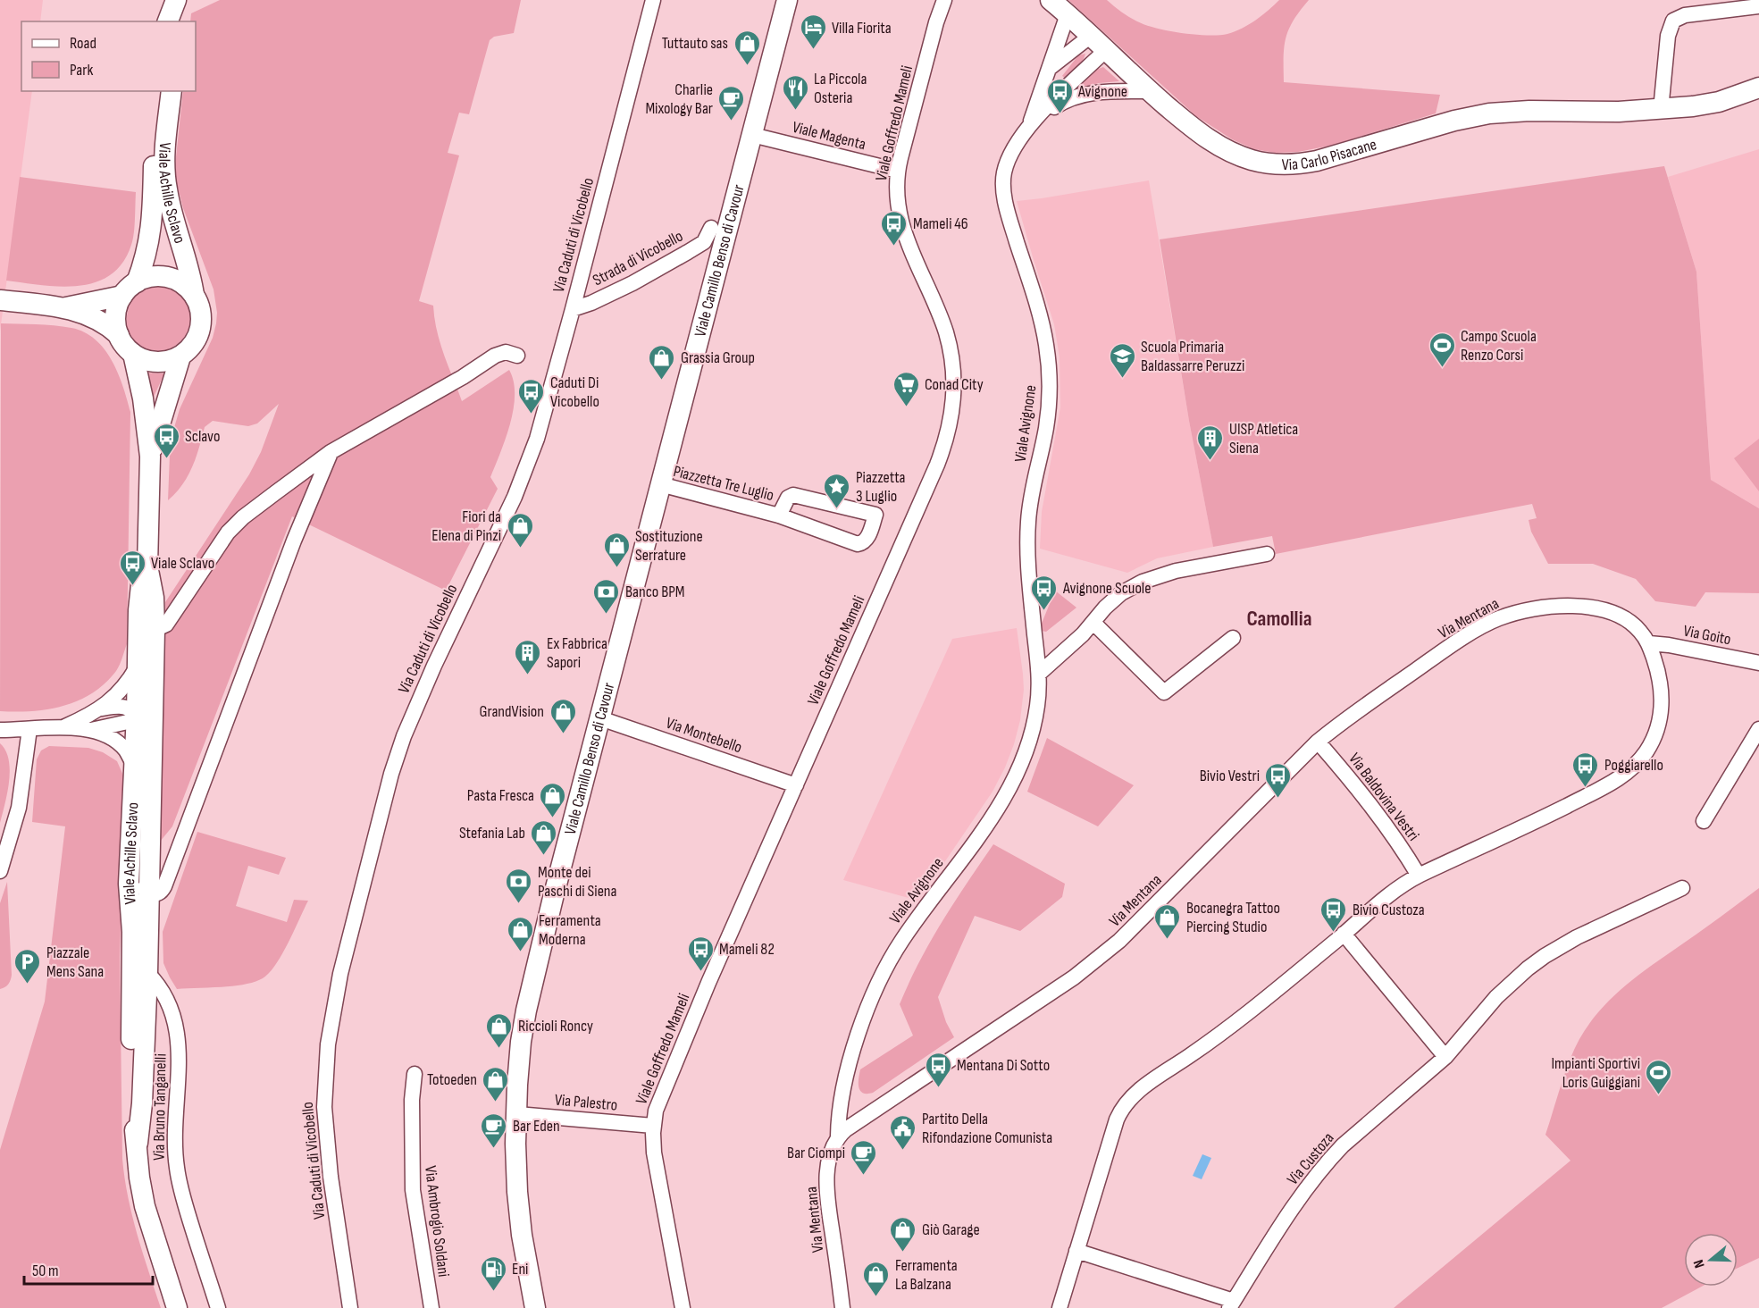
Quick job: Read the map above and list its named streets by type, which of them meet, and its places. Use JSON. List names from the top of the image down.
{
  "streets": {
    "main road": ["Via Carlo Pisacane", "Viale Achille Sclavo", "Viale Camillo Benso di Cavour"],
    "street": [
      "Viale Goffredo Mameli",
      "Viale Magenta",
      "Via Caduti di Vicobello",
      "Strada di Vicobello",
      "Viale Avignone",
      "Piazzetta Tre Luglio",
      "Via Mentana",
      "Via Goito",
      "Via Montebello",
      "Via Baldovina Vestri",
      "Via Palestro",
      "Via Bruno Tanganelli",
      "Via Custoza",
      "Via Ambrogio Soldani"
    ]
  },
  "crossings": [
    ["Viale Goffredo Mameli", "Viale Magenta"],
    ["Viale Goffredo Mameli", "Via Montebello"],
    ["Viale Goffredo Mameli", "Via Palestro"],
    ["Viale Magenta", "Viale Camillo Benso di Cavour"],
    ["Via Carlo Pisacane", "Viale Avignone"],
    ["Viale Achille Sclavo", "Via Bruno Tanganelli"],
    ["Via Caduti di Vicobello", "Strada di Vicobello"],
    ["Viale Camillo Benso di Cavour", "Piazzetta Tre Luglio"],
    ["Viale Camillo Benso di Cavour", "Via Montebello"],
    ["Viale Camillo Benso di Cavour", "Via Palestro"],
    ["Viale Avignone", "Via Mentana"],
    ["Via Mentana", "Via Goito"],
    ["Via Mentana", "Via Baldovina Vestri"]
  ],
  "districts": ["Camollia"],
  "places": {
    "hotel": ["Villa Fiorita"],
    "shop": [
      "Tuttauto sas",
      "Grassia Group",
      "Fiori da Elena di Pinzi",
      "Sostituzione Serrature",
      "GrandVision",
      "Pasta Fresca",
      "Stefania Lab",
      "Bocanegra Tattoo Piercing Studio",
      "Ferramenta Moderna",
      "Riccioli Roncy",
      "Totoeden",
      "Giò Garage",
      "Ferramenta La Balzana"
    ],
    "restaurant": ["La Piccola Osteria"],
    "bus stop": [
      "Avignone",
      "Mameli 46",
      "Caduti Di Vicobello",
      "Sclavo",
      "Viale Sclavo",
      "Avignone Scuole",
      "Poggiarello",
      "Bivio Vestri",
      "Bivio Custoza",
      "Mameli 82",
      "Mentana Di Sotto"
    ],
    "cafe": ["Charlie Mixology Bar", "Bar Eden", "Bar Ciompi"],
    "sports": ["Campo Scuola Renzo Corsi", "Impianti Sportivi Loris Guiggiani"],
    "school or university": ["Scuola Primaria Baldassarre Peruzzi"],
    "supermarket": ["Conad City"],
    "building": ["UISP Atletica Siena", "Ex Fabbrica Sapori"],
    "place": ["Piazzetta 3 Luglio"],
    "bank": ["Banco BPM", "Monte dei Paschi di Siena"],
    "parking": ["Piazzale Mens Sana"],
    "public building": ["Partito Della Rifondazione Comunista"],
    "fuel station": ["Eni"]
  },
  "legend": ["Road", "Park"],
  "scale_bar": "50 m",
  "north": "left"
}
